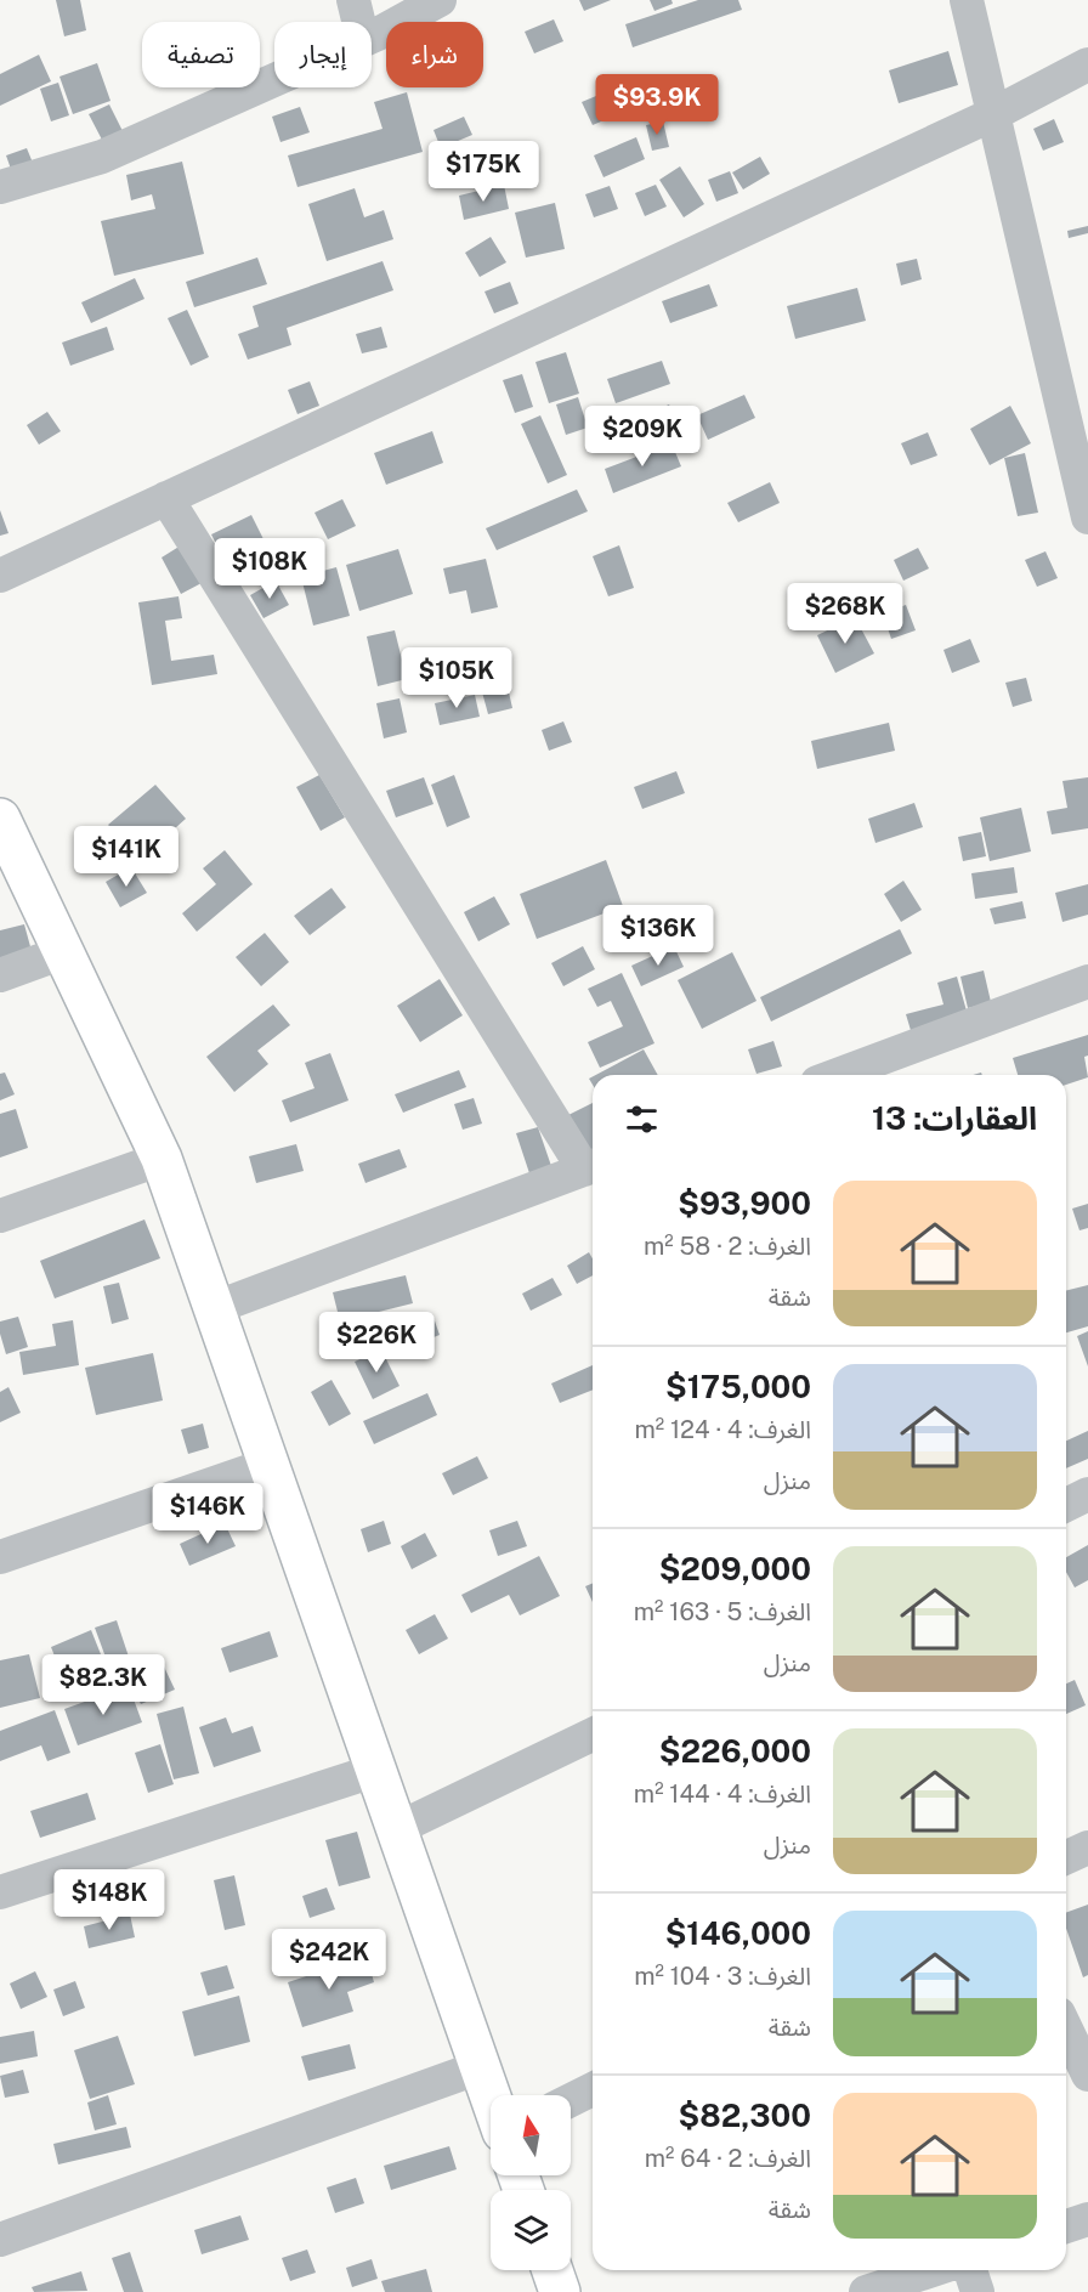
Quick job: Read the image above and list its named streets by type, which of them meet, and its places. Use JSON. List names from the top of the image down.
{
  "north": "top",
  "page": {
    "chip": ["شراء", "إيجار", "تصفية"],
    "price": [
      "$93.9K",
      "$175K",
      "$209K",
      "$108K",
      "$268K",
      "$105K",
      "$141K",
      "$136K",
      "$226K",
      "$146K",
      "$82.3K",
      "$148K",
      "$242K"
    ],
    "heading": "العقارات: 13",
    "list": [
      {
        "name": "$93,900",
        "note": "الغرف: 2 · 58 m² · شقة"
      },
      {
        "name": "$175,000",
        "note": "الغرف: 4 · 124 m² · منزل"
      },
      {
        "name": "$209,000",
        "note": "الغرف: 5 · 163 m² · منزل"
      },
      {
        "name": "$226,000",
        "note": "الغرف: 4 · 144 m² · منزل"
      },
      {
        "name": "$146,000",
        "note": "الغرف: 3 · 104 m² · شقة"
      },
      {
        "name": "$82,300",
        "note": "الغرف: 2 · 64 m² · شقة"
      }
    ]
  }
}
